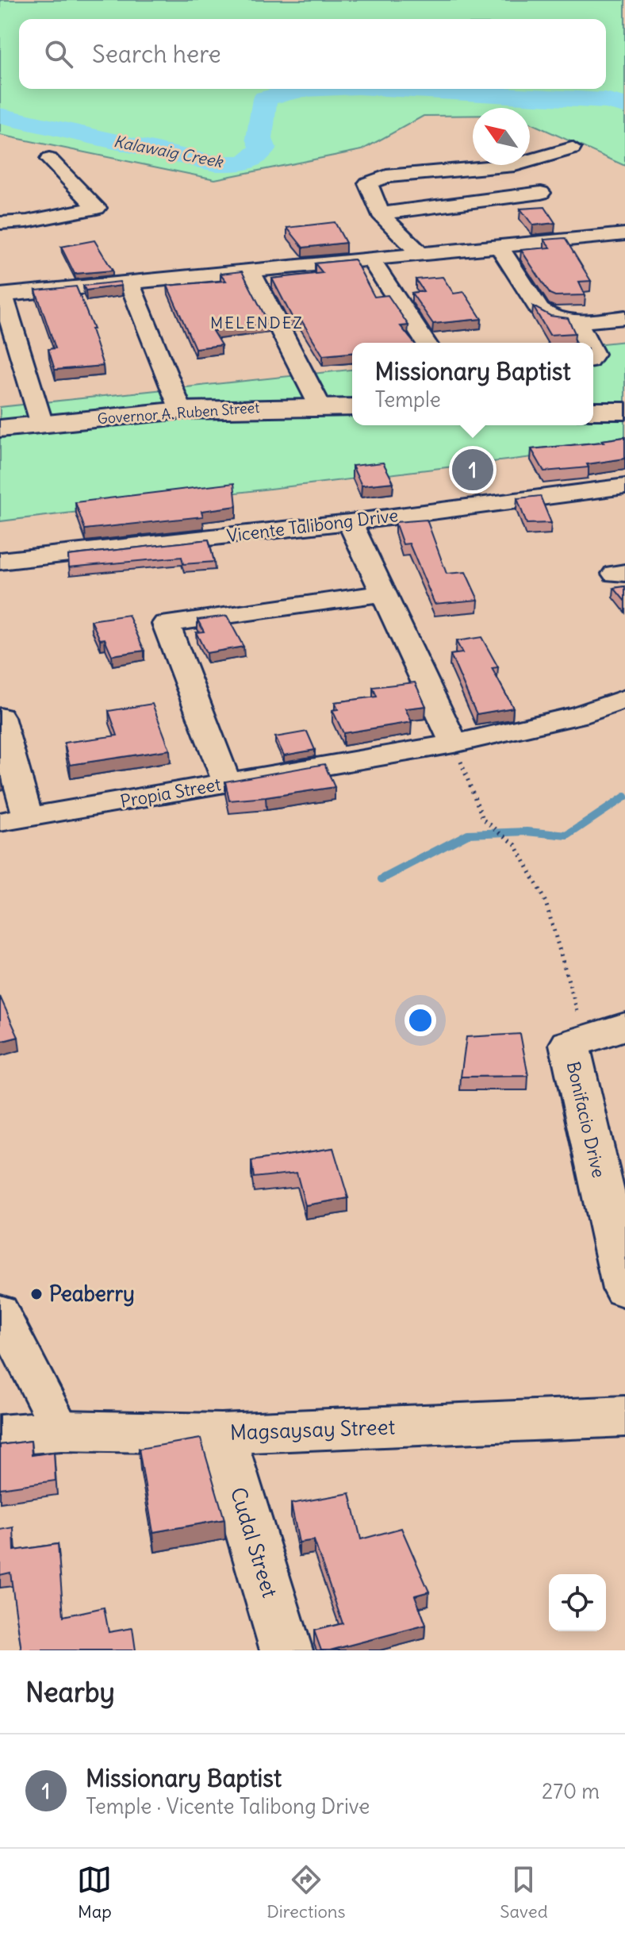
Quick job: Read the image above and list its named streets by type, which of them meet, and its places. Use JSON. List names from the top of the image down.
{
  "streets": {
    "street": [
      "Governor A. Ruben Street",
      "Vicente Talibong Drive",
      "Propia Street",
      "Bonifacio Drive",
      "Magsaysay Street",
      "Cudal Street"
    ]
  },
  "crossings": [
    ["Magsaysay Street", "Cudal Street"]
  ],
  "districts": ["MELENDEZ"],
  "water": ["Kalawaig Creek"],
  "places": ["Peaberry"],
  "north": "top left",
  "page": {
    "search": "Search here",
    "popup": ["Missionary Baptist", "Temple"],
    "pins": "1",
    "heading": "Nearby",
    "list": [
      {
        "mark": "1",
        "name": "Missionary Baptist",
        "note": "Temple · Vicente Talibong Drive",
        "value": "270 m"
      }
    ],
    "nav": ["Map", "Directions", "Saved"]
  }
}
